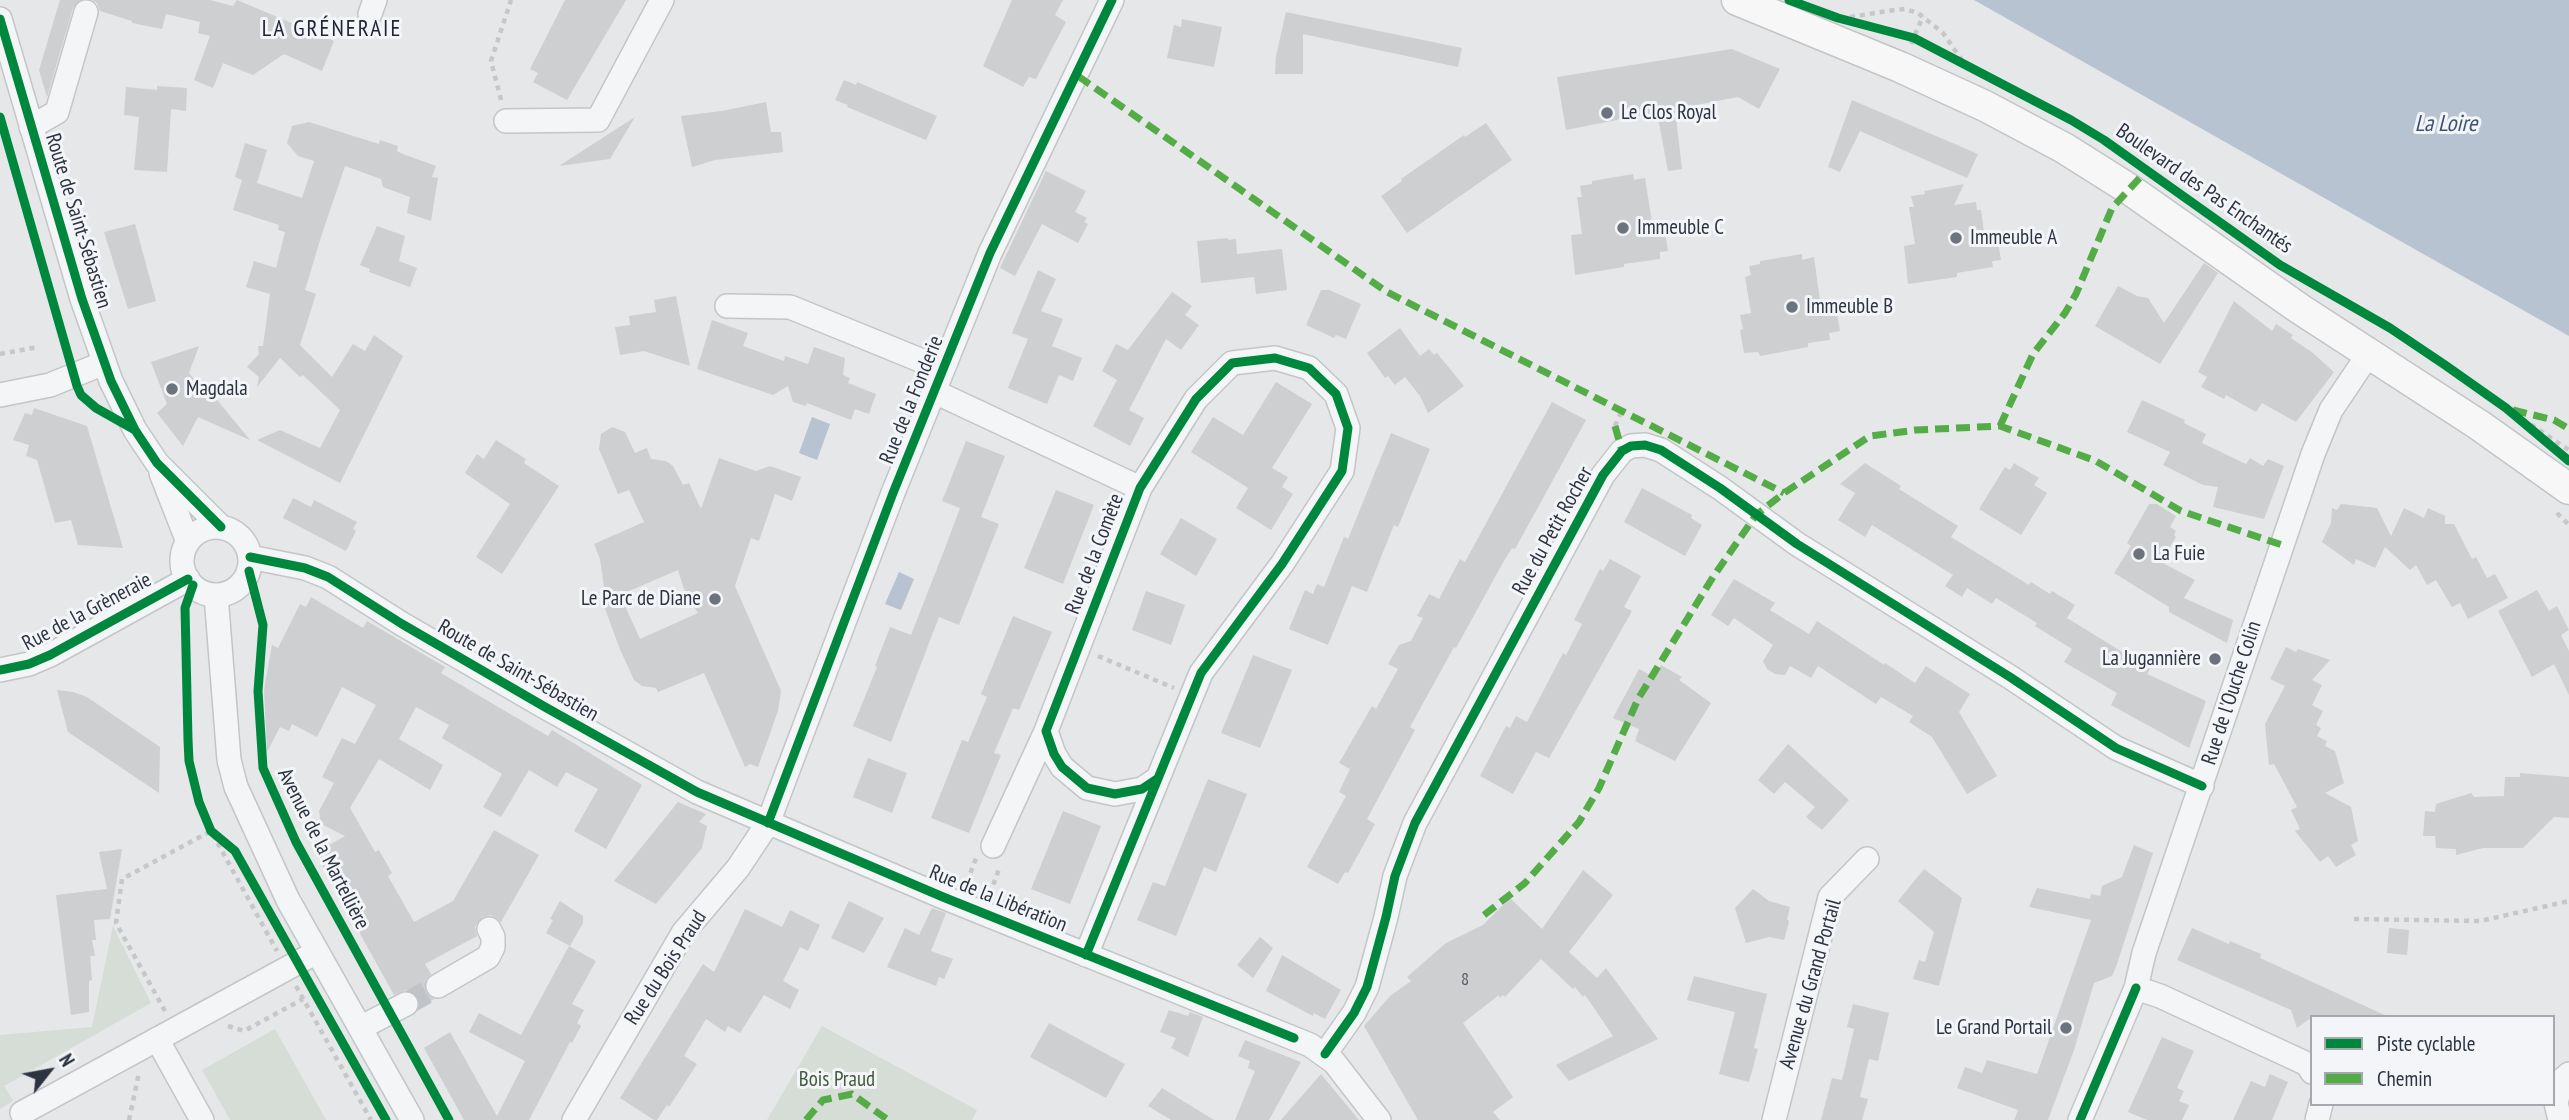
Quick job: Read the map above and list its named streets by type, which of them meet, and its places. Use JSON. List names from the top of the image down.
{
  "streets": {
    "main road": ["Boulevard des Pas Enchantés"],
    "street": [
      "Route de Saint-Sébastien",
      "Rue de la Fonderie",
      "Rue du Petit Rocher",
      "Rue de la Comète",
      "Rue de la Grèneraie",
      "Rue de l'Ouche Colin",
      "Rue de la Libération",
      "Rue du Bois Praud",
      "Avenue du Grand Portail"
    ],
    "cycle path": ["Avenue de la Martellière"]
  },
  "crossings": [
    ["Boulevard des Pas Enchantés", "Rue de l'Ouche Colin"],
    ["Route de Saint-Sébastien", "Rue de la Fonderie"],
    ["Route de Saint-Sébastien", "Rue de la Grèneraie"],
    ["Route de Saint-Sébastien", "Rue de la Libération"],
    ["Route de Saint-Sébastien", "Rue du Bois Praud"],
    ["Rue de la Fonderie", "Rue de la Comète"],
    ["Rue de la Fonderie", "Rue de la Libération"],
    ["Rue de la Fonderie", "Rue du Bois Praud"],
    ["Rue du Petit Rocher", "Rue de l'Ouche Colin"],
    ["Rue du Petit Rocher", "Rue de la Libération"],
    ["Rue de la Comète", "Rue de la Libération"],
    ["Rue de la Libération", "Rue du Bois Praud"]
  ],
  "districts": ["LA GRÉNERAIE"],
  "water": ["La Loire"],
  "parks": ["Bois Praud"],
  "places": [
    "Le Clos Royal",
    "Immeuble C",
    "Immeuble A",
    "Immeuble B",
    "Magdala",
    "La Fuie",
    "Le Parc de Diane",
    "La Jugannière",
    "Le Grand Portail"
  ],
  "house_numbers": ["8"],
  "legend": ["Piste cyclable", "Chemin"],
  "north": "top right"
}
